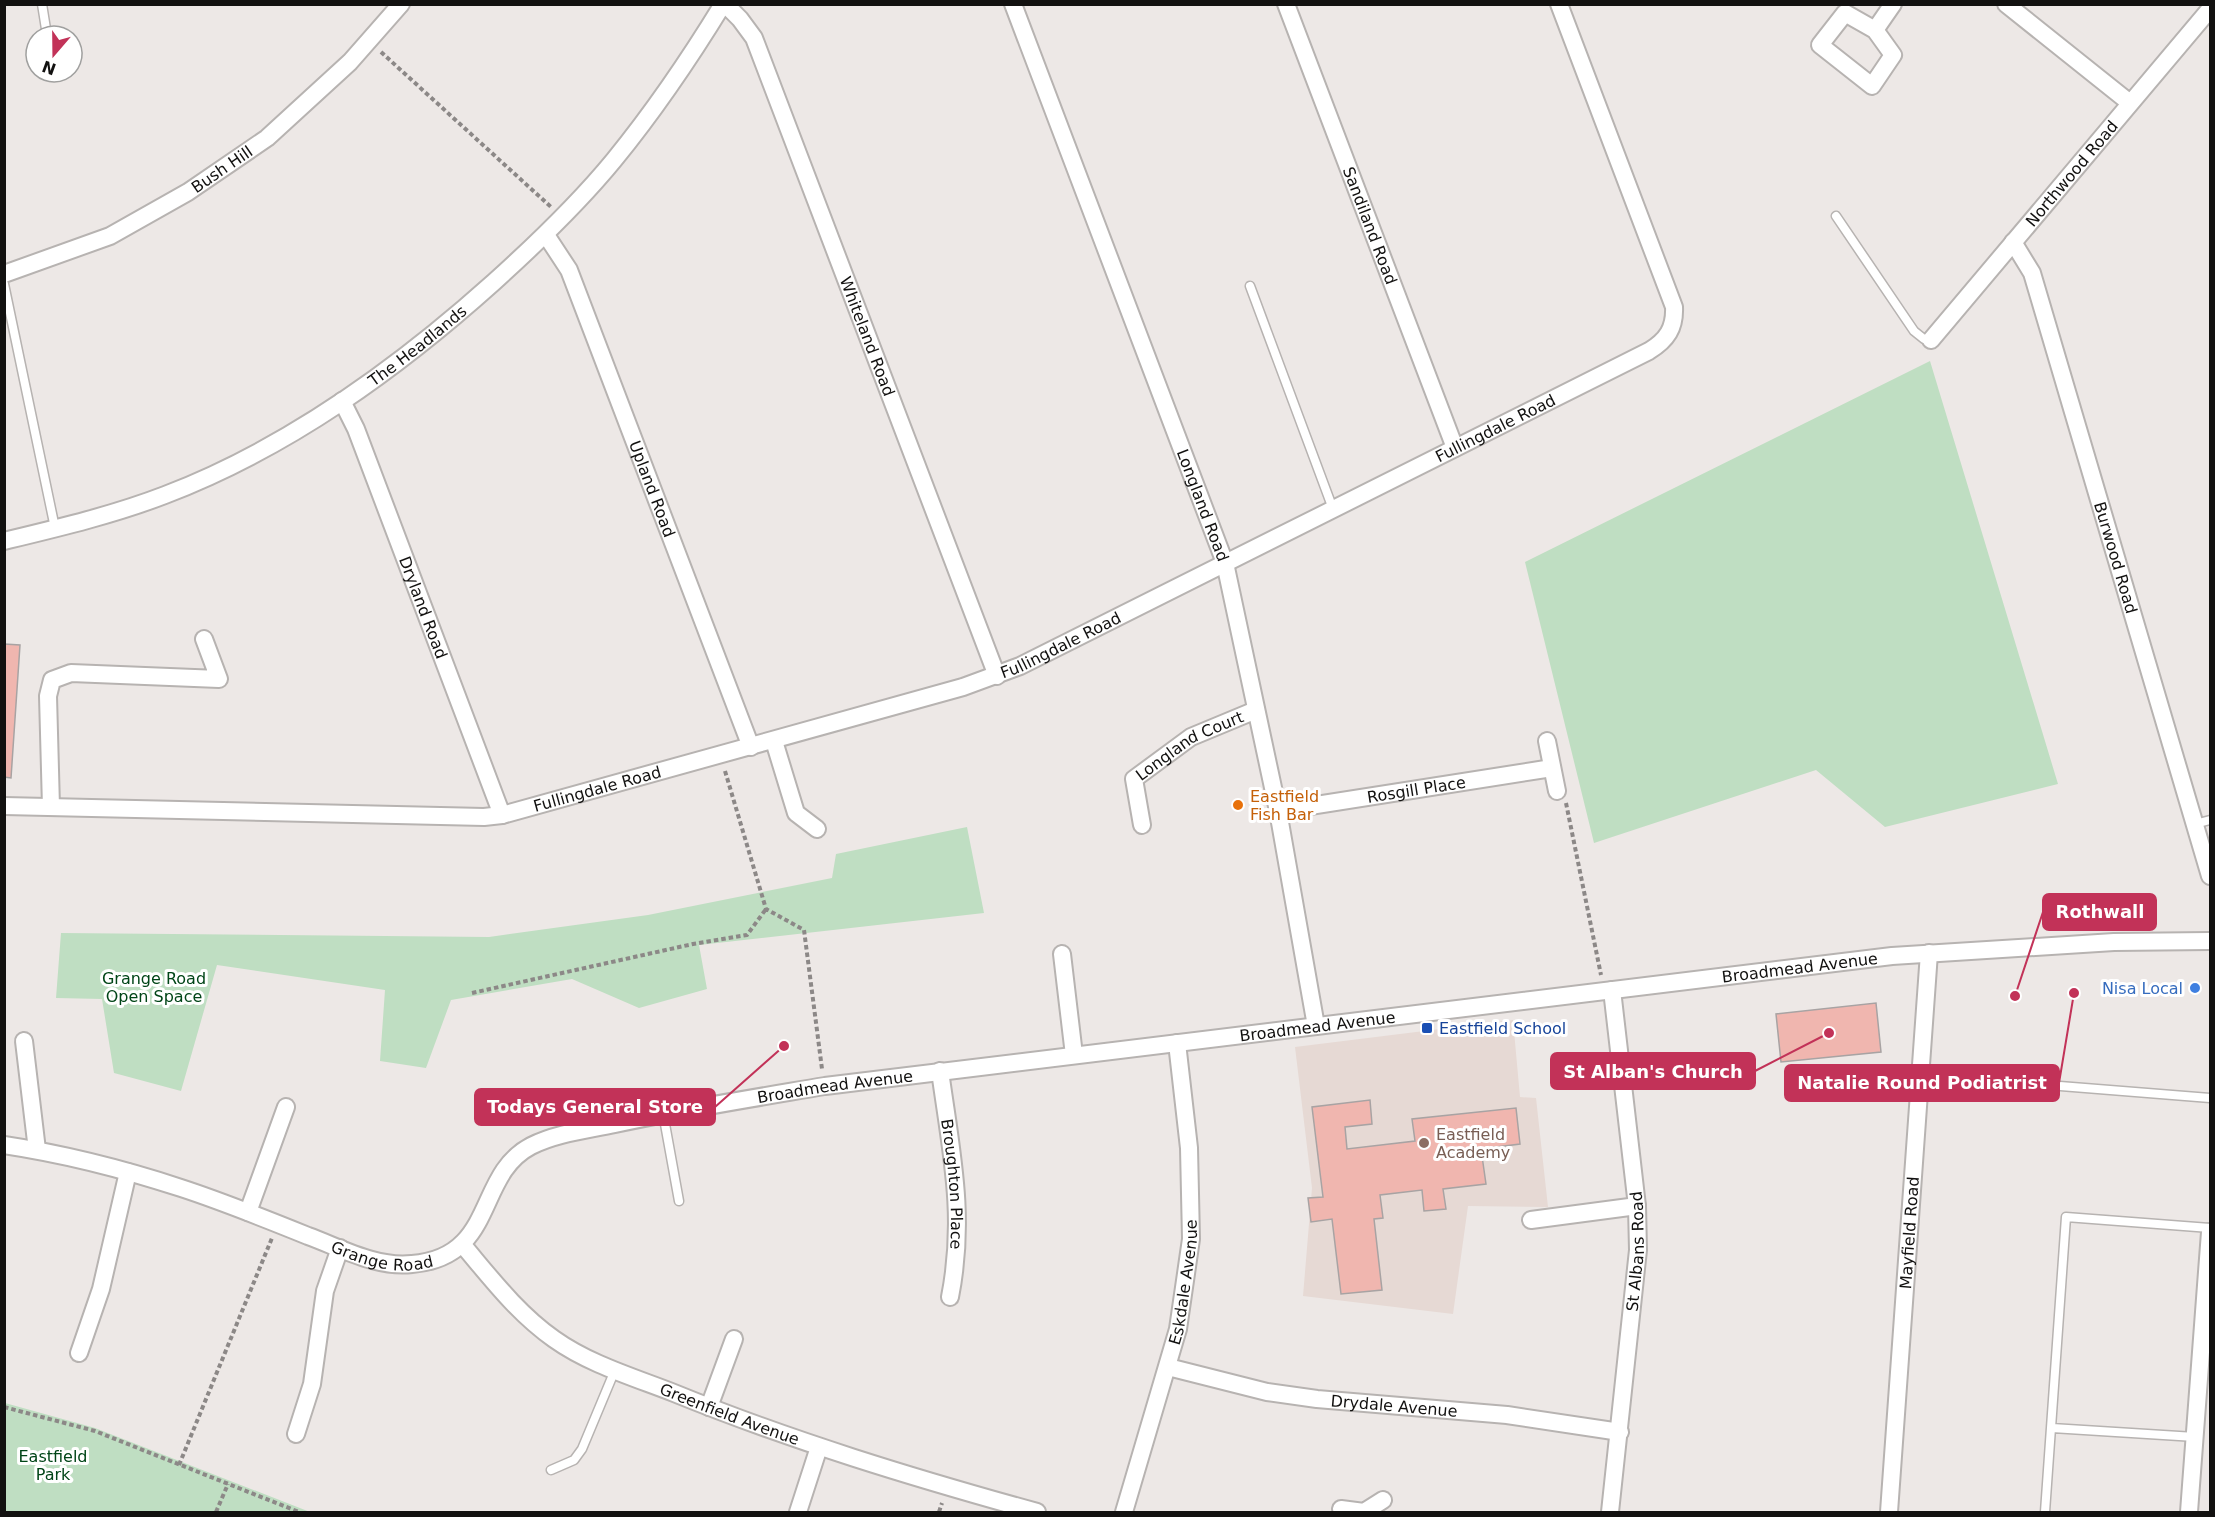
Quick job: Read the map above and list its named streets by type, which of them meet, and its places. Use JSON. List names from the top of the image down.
{
  "streets": {
    "street": [
      "Bush Hill",
      "Northwood Road",
      "Sandiland Road",
      "Whiteland Road",
      "The Headlands",
      "Fullingdale Road",
      "Upland Road",
      "Longland Road",
      "Burwood Road",
      "Dryland Road",
      "Longland Court",
      "Rosgill Place",
      "Broadmead Avenue",
      "Broughton Place",
      "Mayfield Road",
      "Grange Road",
      "St Albans Road",
      "Eskdale Avenue",
      "Drydale Avenue",
      "Greenfield Avenue"
    ]
  },
  "crossings": [
    ["Northwood Road", "Burwood Road"],
    ["Sandiland Road", "Fullingdale Road"],
    ["Whiteland Road", "The Headlands"],
    ["Whiteland Road", "Fullingdale Road"],
    ["The Headlands", "Upland Road"],
    ["The Headlands", "Dryland Road"],
    ["Fullingdale Road", "Upland Road"],
    ["Fullingdale Road", "Longland Road"],
    ["Fullingdale Road", "Dryland Road"],
    ["Longland Road", "Longland Court"],
    ["Longland Road", "Rosgill Place"],
    ["Longland Road", "Broadmead Avenue"],
    ["Broadmead Avenue", "Broughton Place"],
    ["Broadmead Avenue", "Mayfield Road"],
    ["Broadmead Avenue", "Grange Road"],
    ["Broadmead Avenue", "St Albans Road"],
    ["Broadmead Avenue", "Eskdale Avenue"],
    ["Grange Road", "Greenfield Avenue"],
    ["St Albans Road", "Drydale Avenue"],
    ["Eskdale Avenue", "Drydale Avenue"]
  ],
  "parks": ["Grange Road Open Space", "Eastfield Park"],
  "places": {
    "other": [
      "Eastfield Fish Bar",
      "Nisa Local",
      "Natalie Round Podiatrist",
      "Rothwall",
      "St Alban's Church",
      "Todays General Store",
      "Eastfield Academy"
    ],
    "transit": ["Eastfield School"]
  },
  "north": "bottom"
}
